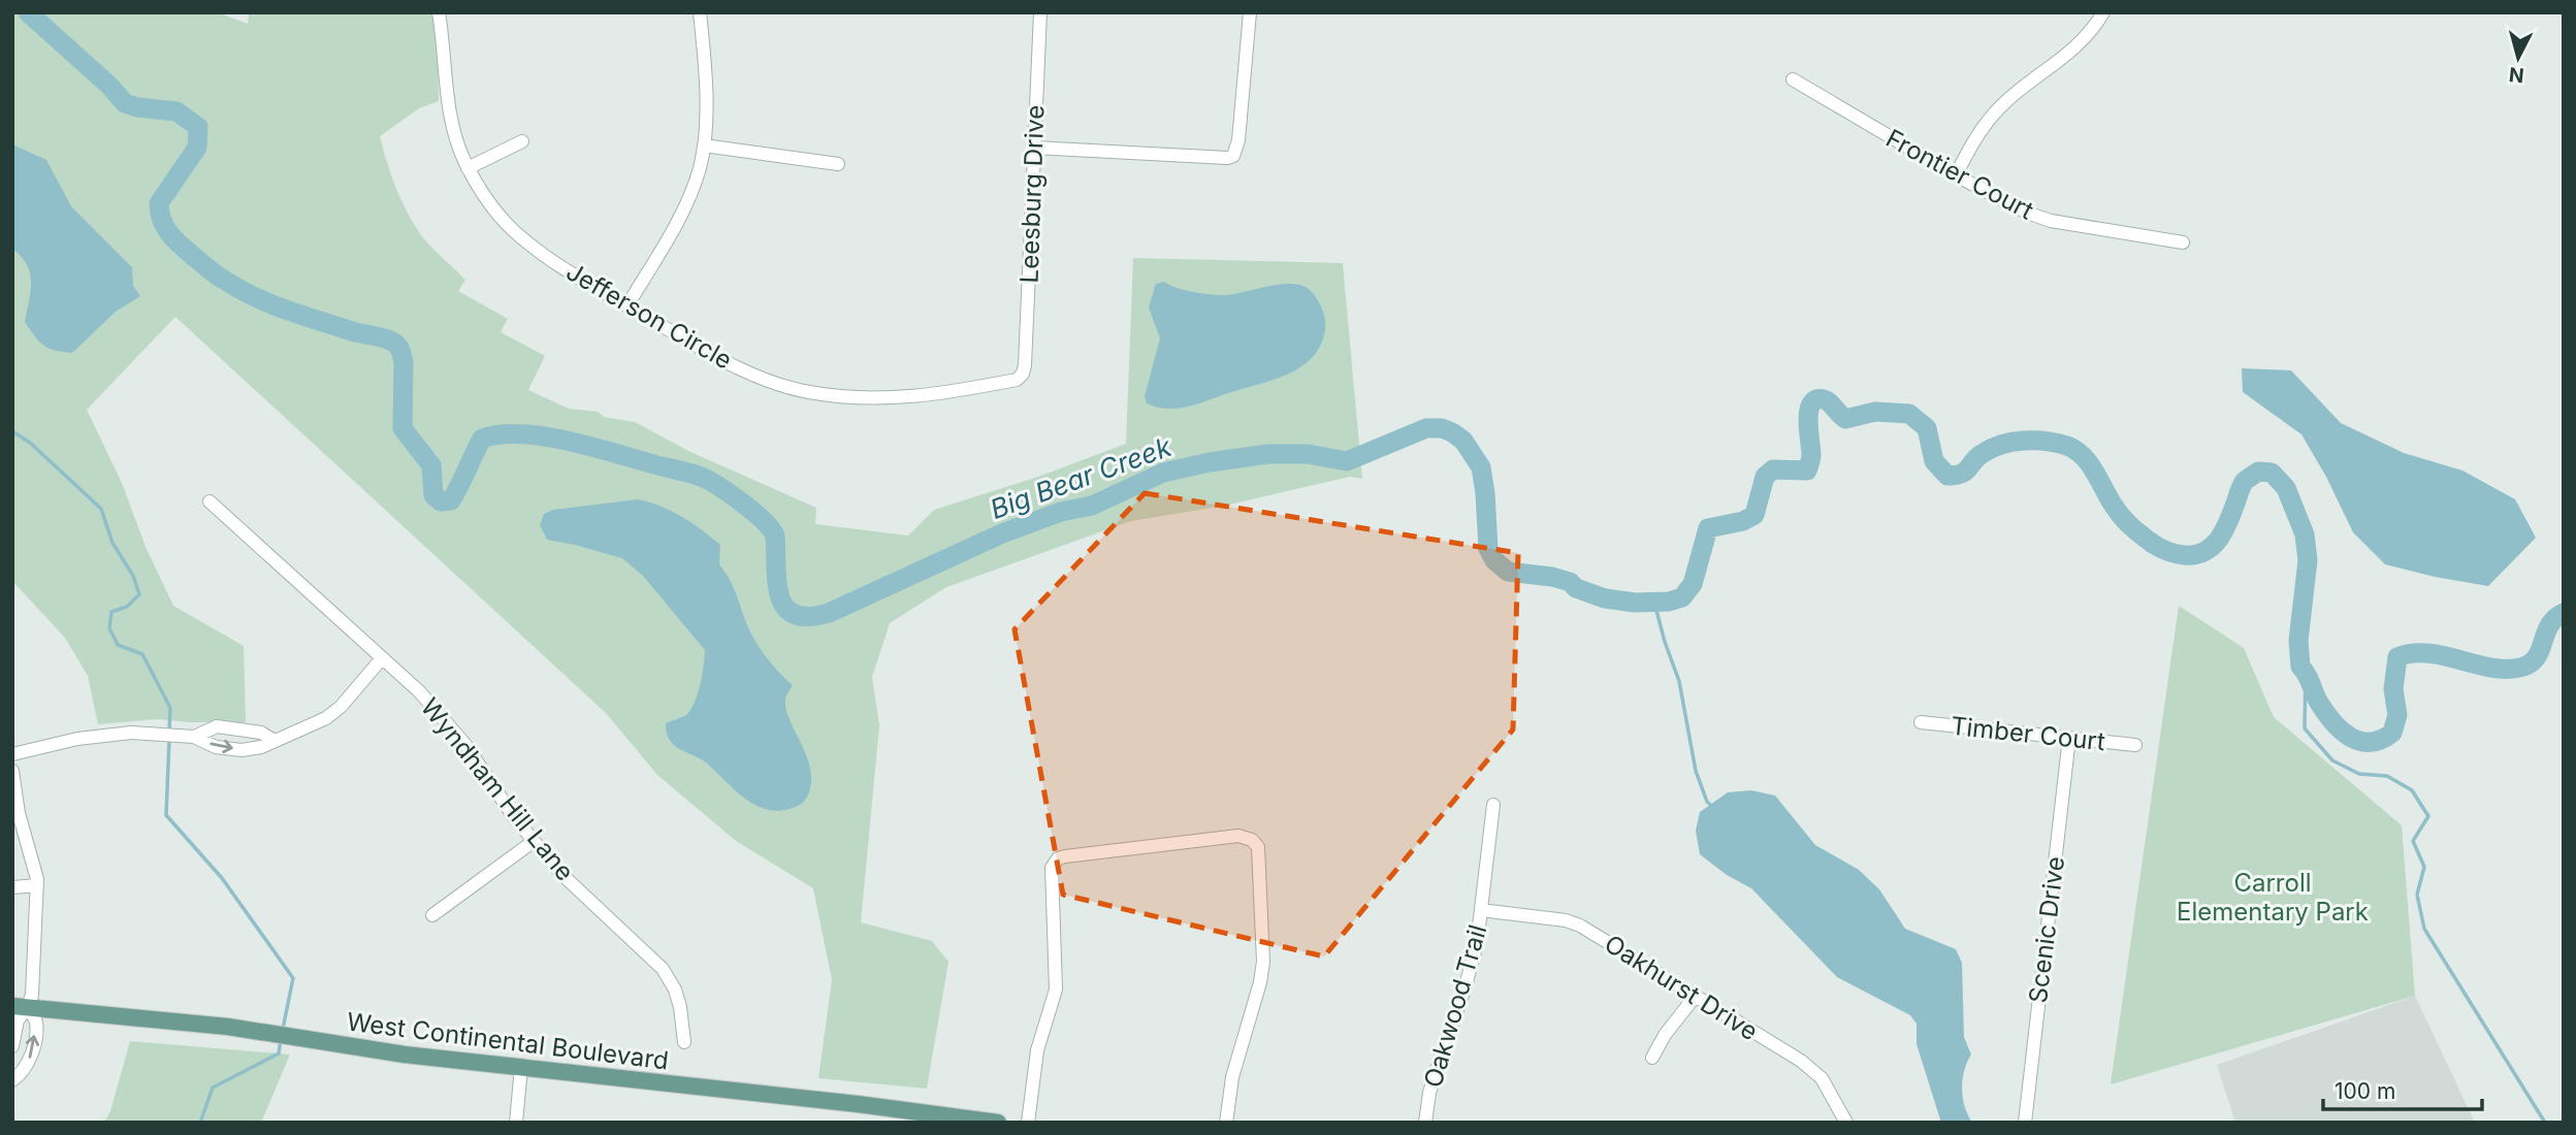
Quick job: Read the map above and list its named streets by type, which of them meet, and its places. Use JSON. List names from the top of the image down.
{
  "streets": {
    "main road": ["West Continental Boulevard"],
    "street": [
      "Frontier Court",
      "Leesburg Drive",
      "Jefferson Circle",
      "Timber Court",
      "Wyndham Hill Lane",
      "Scenic Drive",
      "Oakhurst Drive",
      "Oakwood Trail"
    ]
  },
  "crossings": [
    ["Leesburg Drive", "Jefferson Circle"],
    ["Timber Court", "Scenic Drive"],
    ["Oakhurst Drive", "Oakwood Trail"]
  ],
  "water": ["Big Bear Creek"],
  "parks": ["Carroll Elementary Park"],
  "scale_bar": "100 m",
  "north": "bottom"
}
